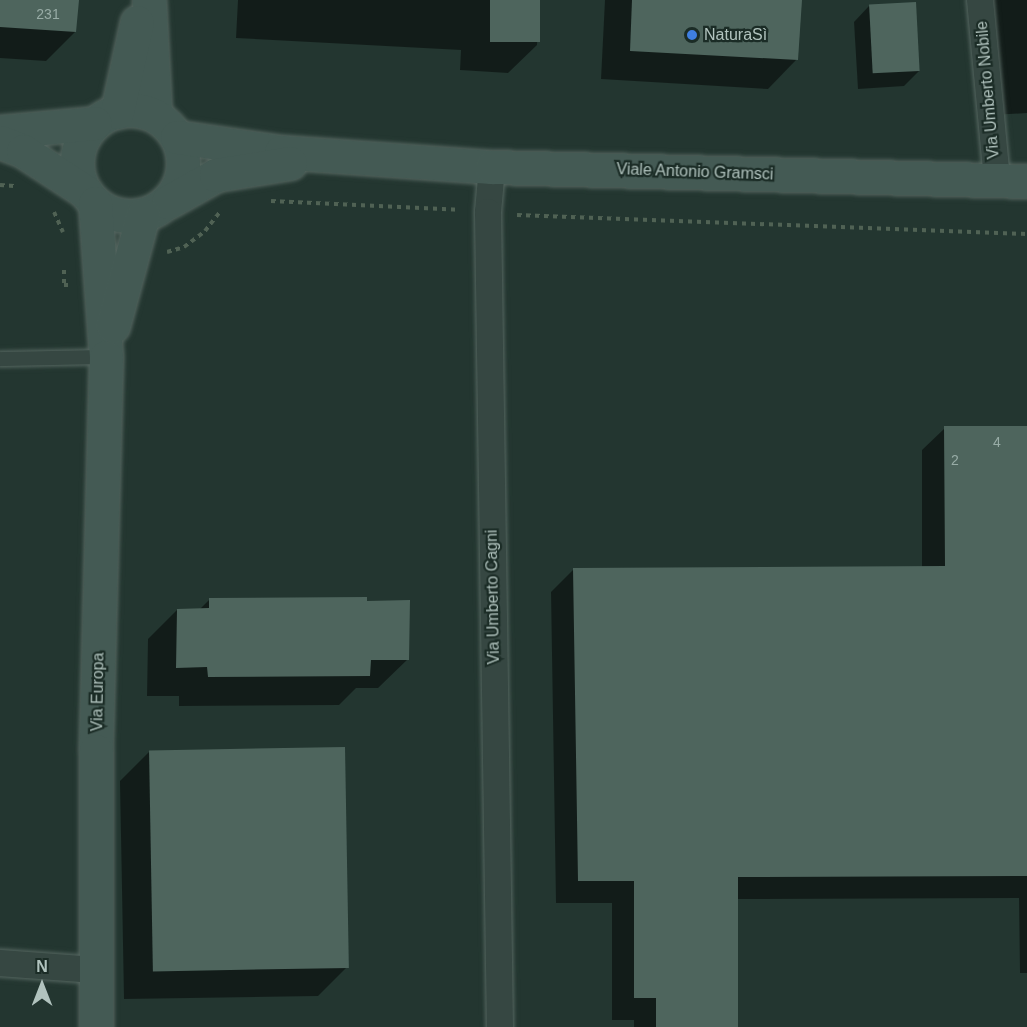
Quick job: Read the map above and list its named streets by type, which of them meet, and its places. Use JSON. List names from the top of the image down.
{
  "streets": {
    "main road": ["Viale Antonio Gramsci", "Via Europa"],
    "street": ["Via Umberto Nobile", "Via Umberto Cagni"]
  },
  "crossings": [
    ["Via Umberto Nobile", "Viale Antonio Gramsci"],
    ["Viale Antonio Gramsci", "Via Umberto Cagni"],
    ["Viale Antonio Gramsci", "Via Europa"]
  ],
  "places": ["NaturaSì"],
  "house_numbers": ["231", "4", "2"],
  "north": "top"
}
